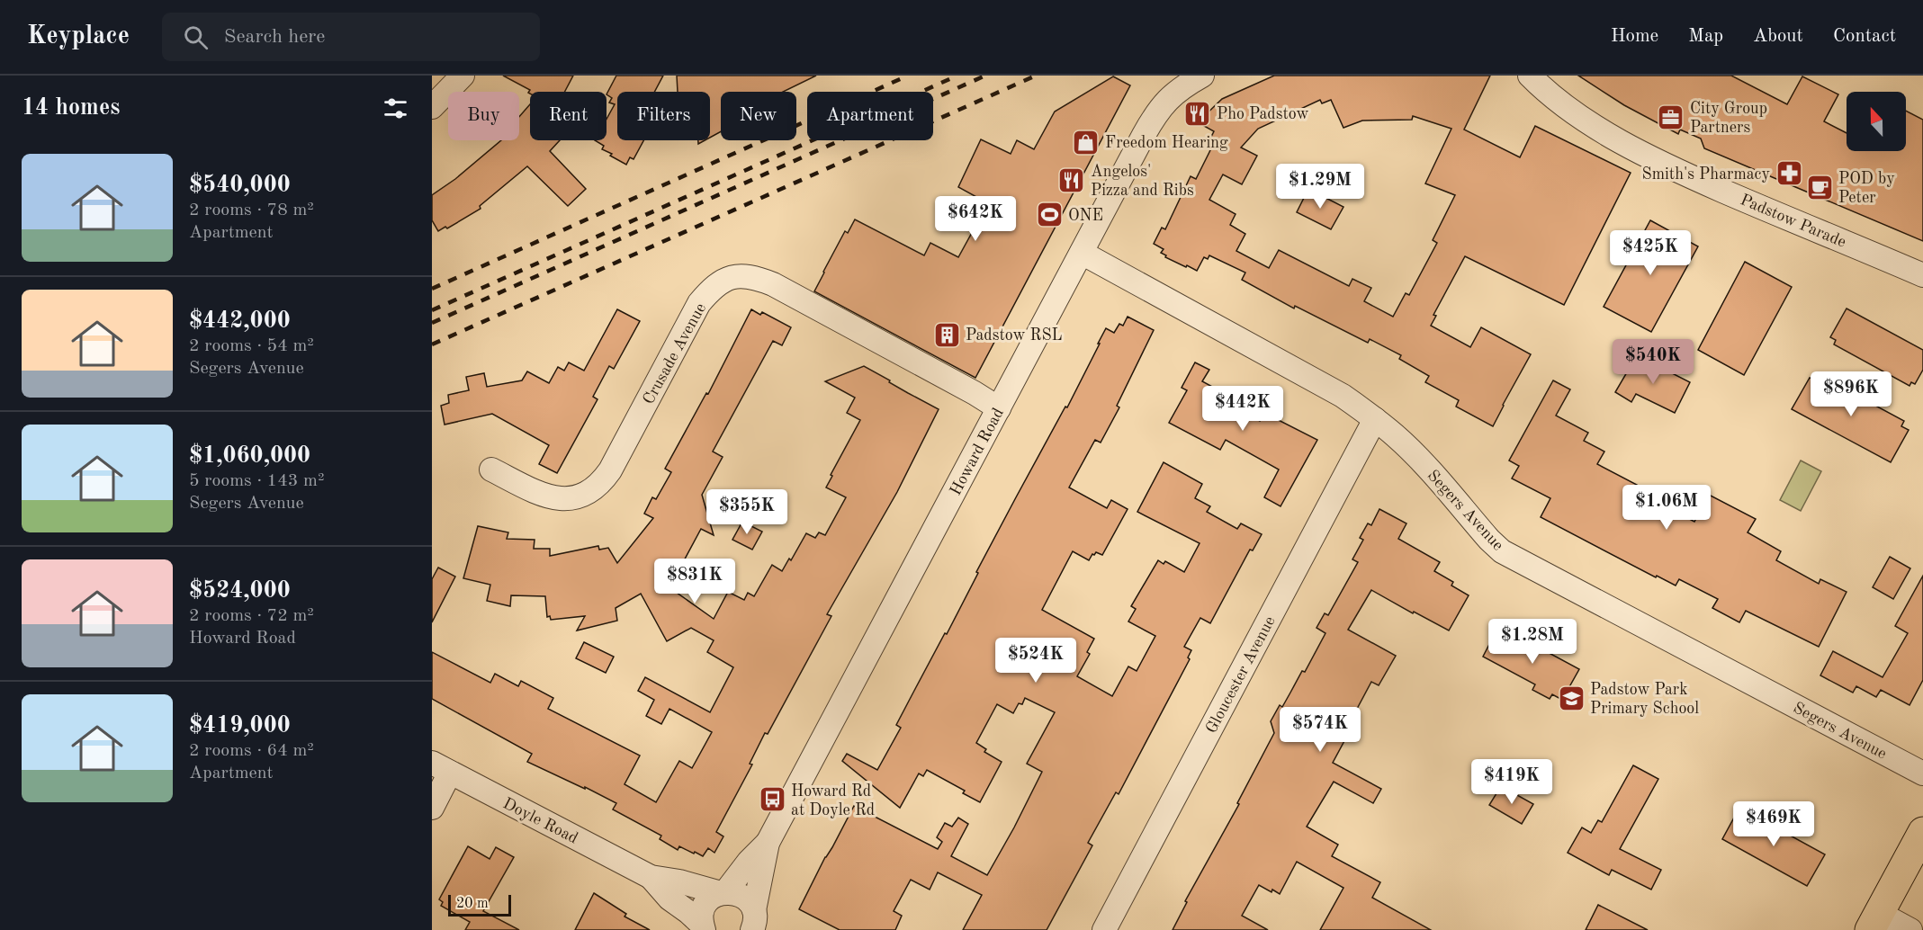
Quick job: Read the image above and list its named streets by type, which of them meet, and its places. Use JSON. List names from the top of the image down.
{
  "streets": {
    "street": [
      "Padstow Parade",
      "Crusade Avenue",
      "Howard Road",
      "Segers Avenue",
      "Gloucester Avenue",
      "Doyle Road"
    ]
  },
  "crossings": [
    ["Crusade Avenue", "Howard Road"],
    ["Howard Road", "Segers Avenue"],
    ["Howard Road", "Doyle Road"],
    ["Segers Avenue", "Gloucester Avenue"]
  ],
  "places": {
    "restaurant": ["Pho Padstow", "Angelos' Pizza and Ribs"],
    "office": ["City Group Partners"],
    "shop": ["Freedom Hearing"],
    "pharmacy": ["Smith's Pharmacy"],
    "cafe": ["POD by Peter"],
    "sports": ["ONE"],
    "building": ["Padstow RSL"],
    "school or university": ["Padstow Park Primary School"],
    "bus stop": ["Howard Rd at Doyle Rd"]
  },
  "scale_bar": "20 m",
  "north": "top",
  "page": {
    "header": "Keyplace",
    "search": "Search here",
    "nav": [
      "Home",
      "Map",
      "About",
      "Contact"
    ],
    "heading": "14 homes",
    "chip": [
      "Buy",
      "Rent",
      "Filters",
      "New",
      "Apartment"
    ],
    "list": [
      {
        "name": "$540,000",
        "note": "2 rooms · 78 m² · Apartment"
      },
      {
        "name": "$442,000",
        "note": "2 rooms · 54 m² · Segers Avenue"
      },
      {
        "name": "$1,060,000",
        "note": "5 rooms · 143 m² · Segers Avenue"
      },
      {
        "name": "$524,000",
        "note": "2 rooms · 72 m² · Howard Road"
      },
      {
        "name": "$419,000",
        "note": "2 rooms · 64 m² · Apartment"
      }
    ],
    "price": [
      "$1.29M",
      "$642K",
      "$425K",
      "$540K",
      "$896K",
      "$442K",
      "$1.06M",
      "$355K",
      "$831K",
      "$1.28M",
      "$524K",
      "$574K",
      "$419K",
      "$469K"
    ],
    "scale": "20 m"
  }
}
